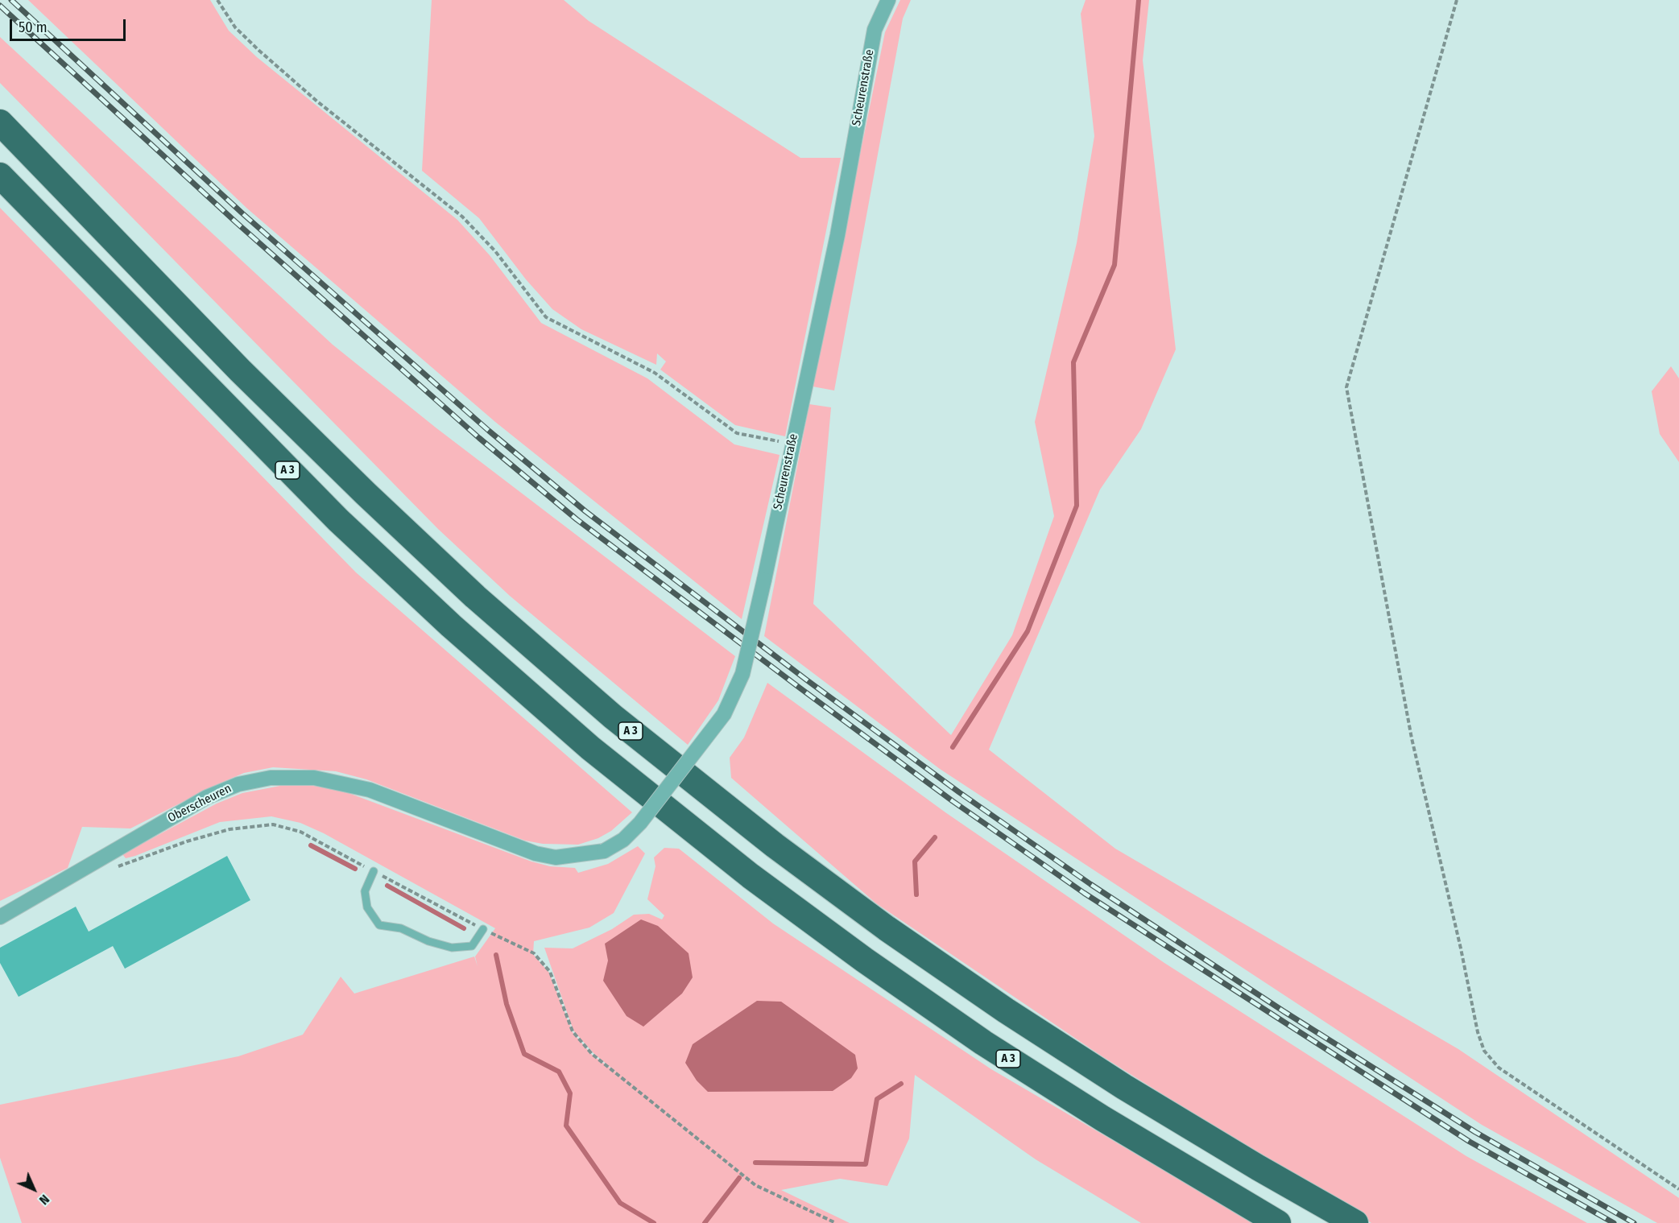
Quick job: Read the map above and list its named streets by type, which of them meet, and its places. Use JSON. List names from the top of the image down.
{
  "streets": {
    "highway": ["A 3"],
    "street": ["Scheurenstraße", "Oberscheuren"]
  },
  "crossings": [
    ["Scheurenstraße", "Oberscheuren"]
  ],
  "scale_bar": "50 m",
  "north": "bottom right"
}
